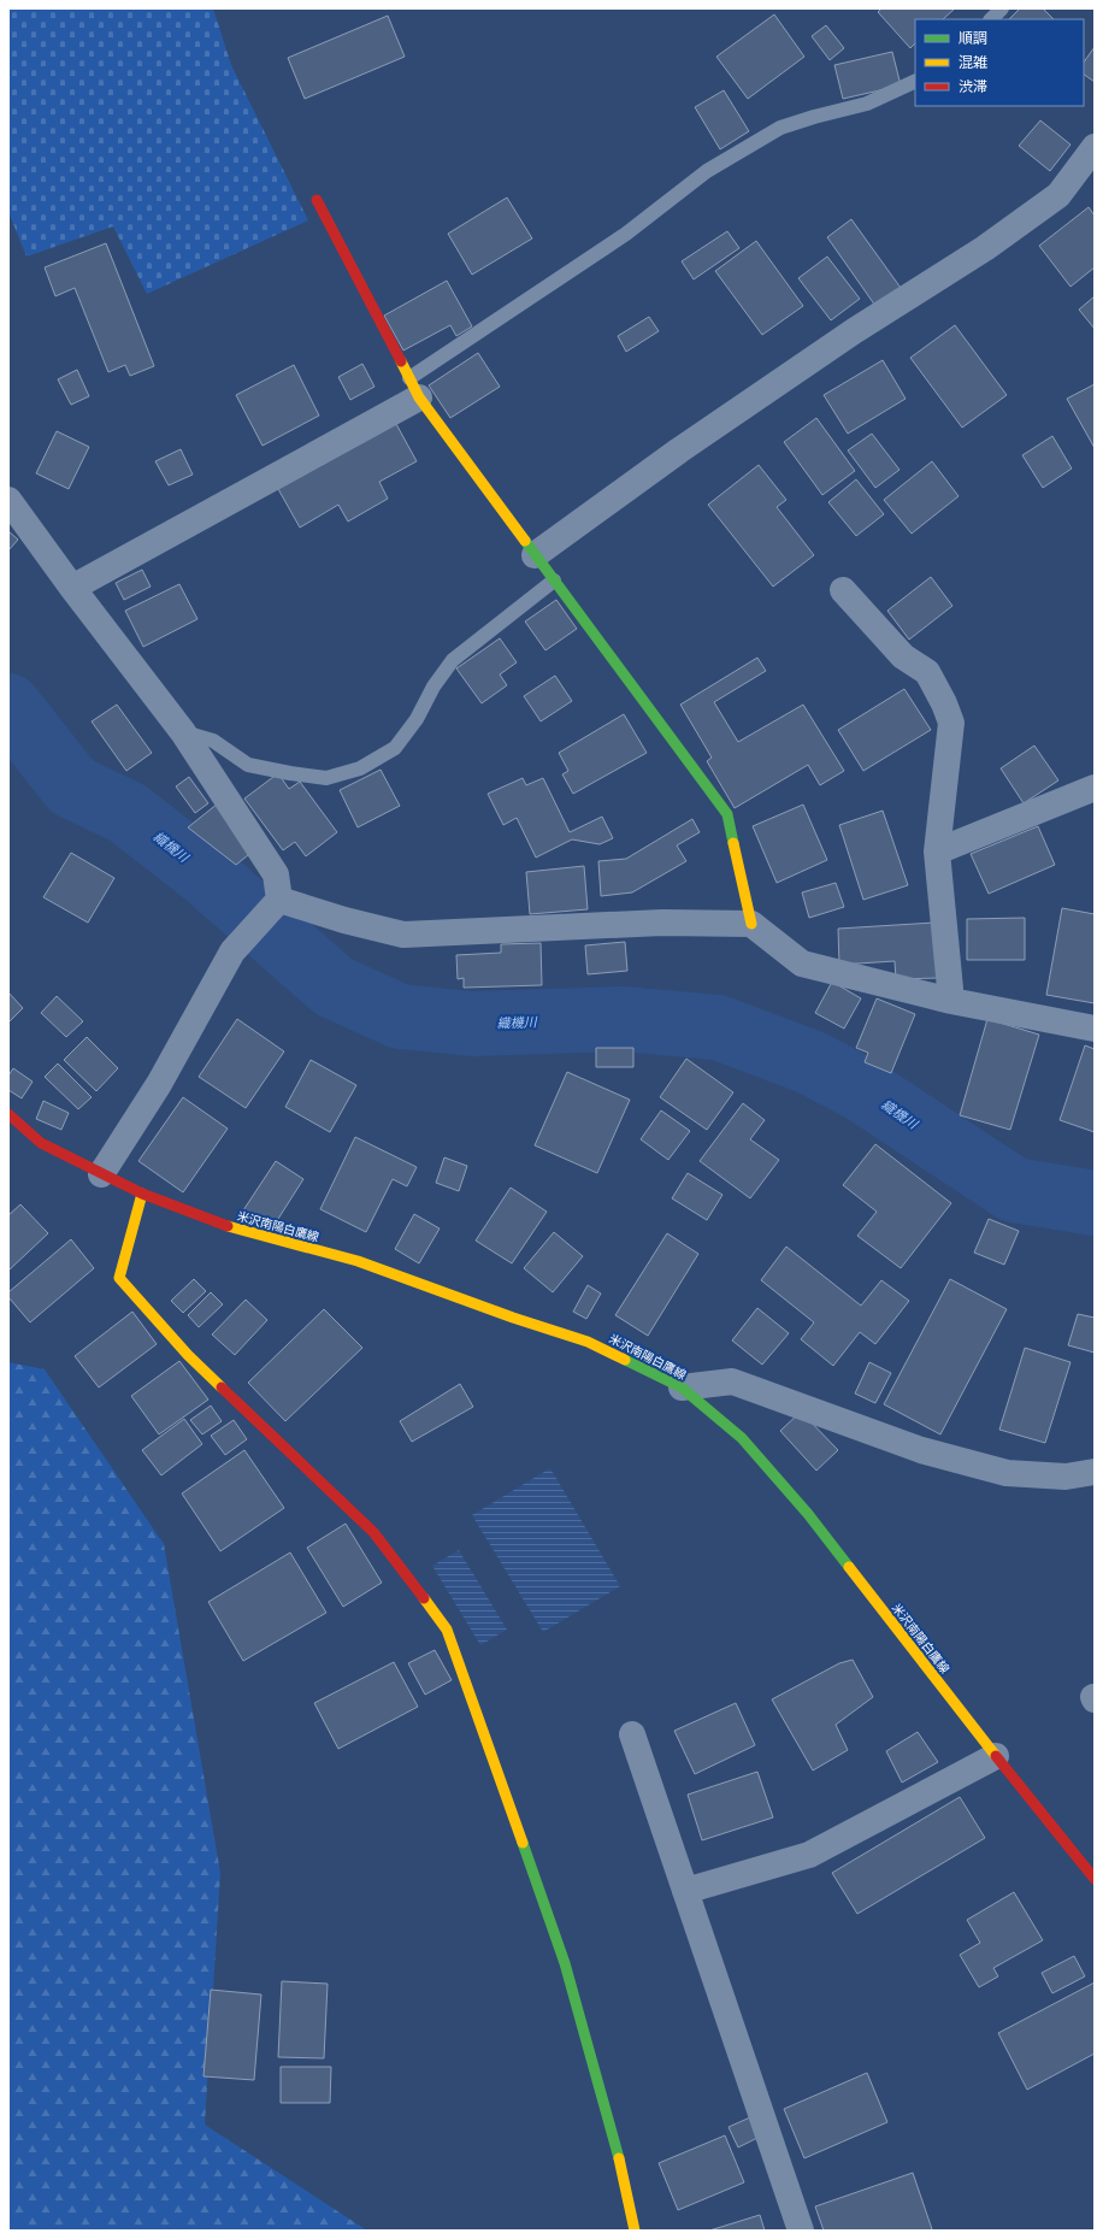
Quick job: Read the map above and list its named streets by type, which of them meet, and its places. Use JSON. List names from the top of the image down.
{
  "streets": {
    "street": ["米沢南陽白鷹線"]
  },
  "water": ["織機川"],
  "legend": ["順調", "混雑", "渋滞"]
}
